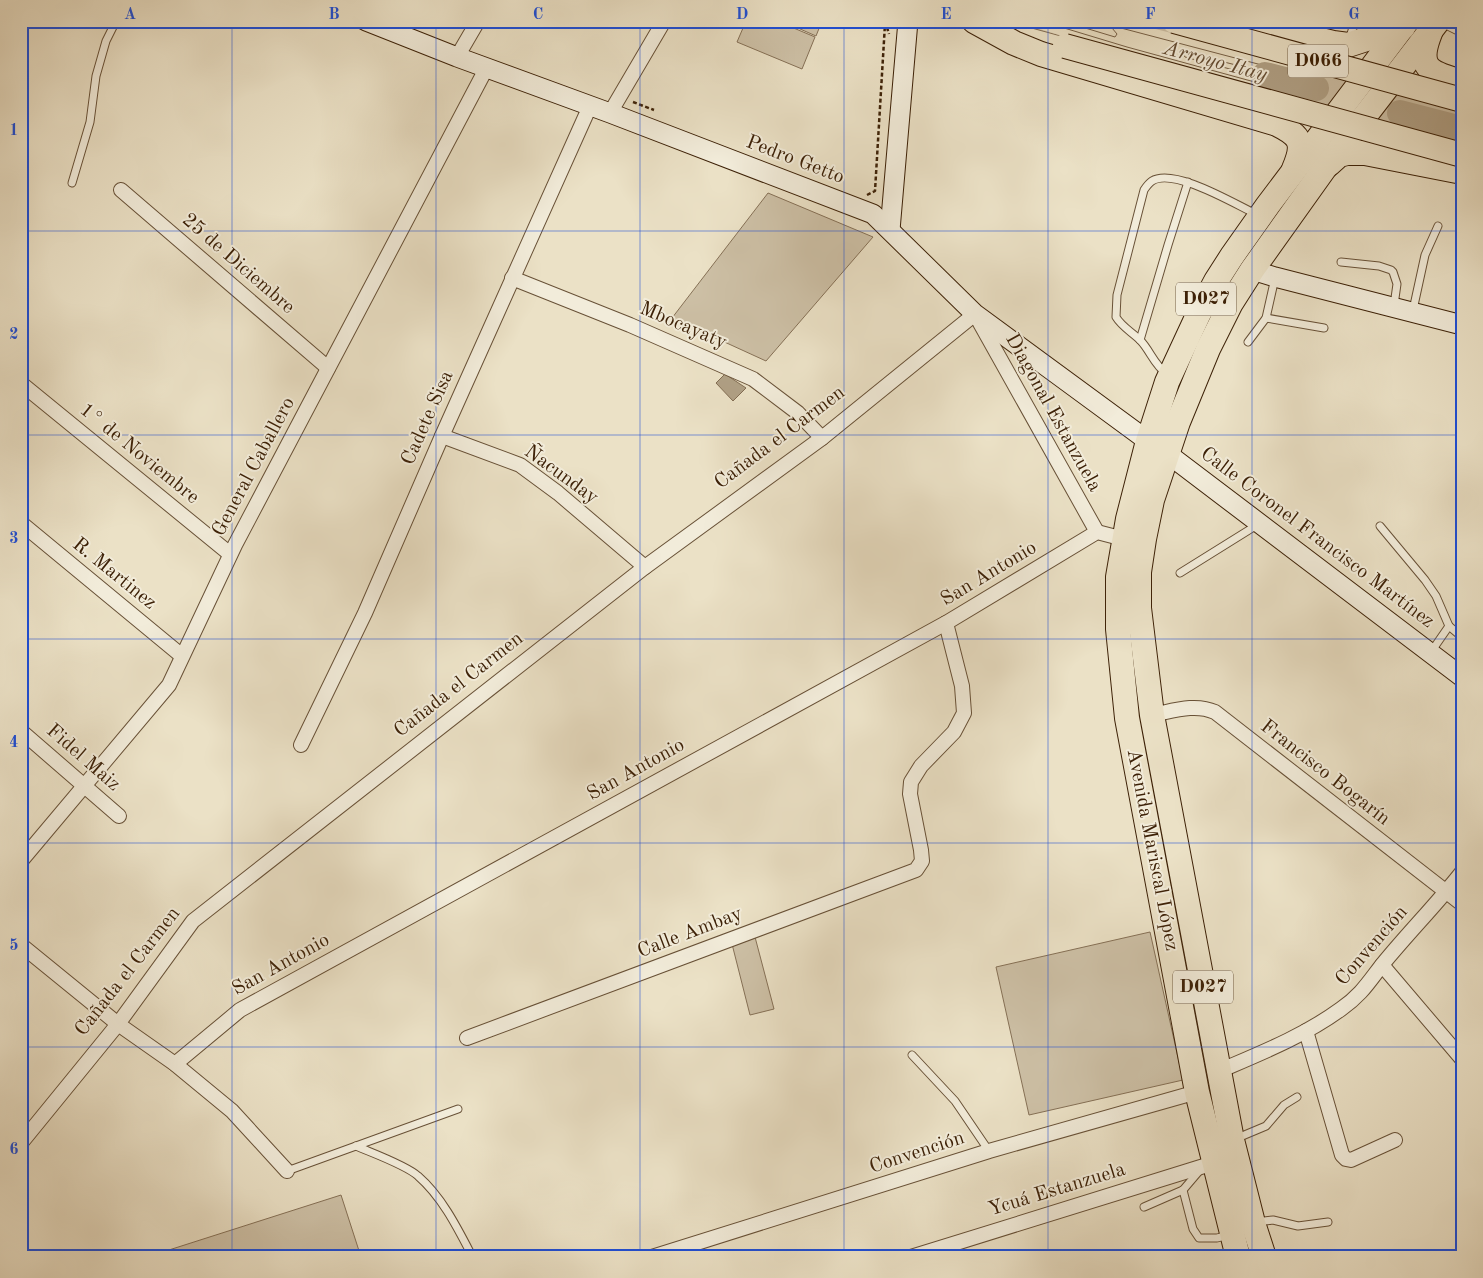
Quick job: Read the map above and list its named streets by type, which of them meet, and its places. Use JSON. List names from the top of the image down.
{
  "streets": {
    "highway": ["D066", "D027", "Avenida Mariscal López"],
    "street": [
      "Pedro Getto",
      "25 de Diciembre",
      "Mbocayaty",
      "Diagonal Estanzuela",
      "Cadete Sisa",
      "Cañada el Carmen",
      "1° de Noviembre",
      "General Caballero",
      "Ñacunday",
      "Calle Coronel Francisco Martínez",
      "R. Martinez",
      "San Antonio",
      "Fidel Maiz",
      "Francisco Bogarín",
      "Calle Ambay",
      "Convención",
      "Ycuá Estanzuela"
    ]
  },
  "crossings": [
    ["Pedro Getto", "D027"],
    ["Pedro Getto", "Diagonal Estanzuela"],
    ["Pedro Getto", "Cadete Sisa"],
    ["Pedro Getto", "Cañada el Carmen"],
    ["Pedro Getto", "General Caballero"],
    ["Pedro Getto", "Avenida Mariscal López"],
    ["25 de Diciembre", "General Caballero"],
    ["D027", "Calle Coronel Francisco Martínez"],
    ["D027", "Avenida Mariscal López"],
    ["Mbocayaty", "Cadete Sisa"],
    ["Mbocayaty", "Cañada el Carmen"],
    ["Diagonal Estanzuela", "Cañada el Carmen"],
    ["Diagonal Estanzuela", "San Antonio"],
    ["Cadete Sisa", "Ñacunday"],
    ["Cañada el Carmen", "Ñacunday"],
    ["1° de Noviembre", "General Caballero"],
    ["General Caballero", "R. Martinez"],
    ["General Caballero", "Fidel Maiz"],
    ["Calle Coronel Francisco Martínez", "Avenida Mariscal López"],
    ["San Antonio", "Calle Ambay"],
    ["Francisco Bogarín", "Avenida Mariscal López"],
    ["Francisco Bogarín", "Convención"],
    ["Avenida Mariscal López", "Convención"],
    ["Avenida Mariscal López", "Ycuá Estanzuela"]
  ],
  "water": ["Arroyo Itay"],
  "grid": {
    "columns": [
      "A",
      "B",
      "C",
      "D",
      "E",
      "F",
      "G"
    ],
    "rows": [
      "1",
      "2",
      "3",
      "4",
      "5",
      "6"
    ]
  }
}
